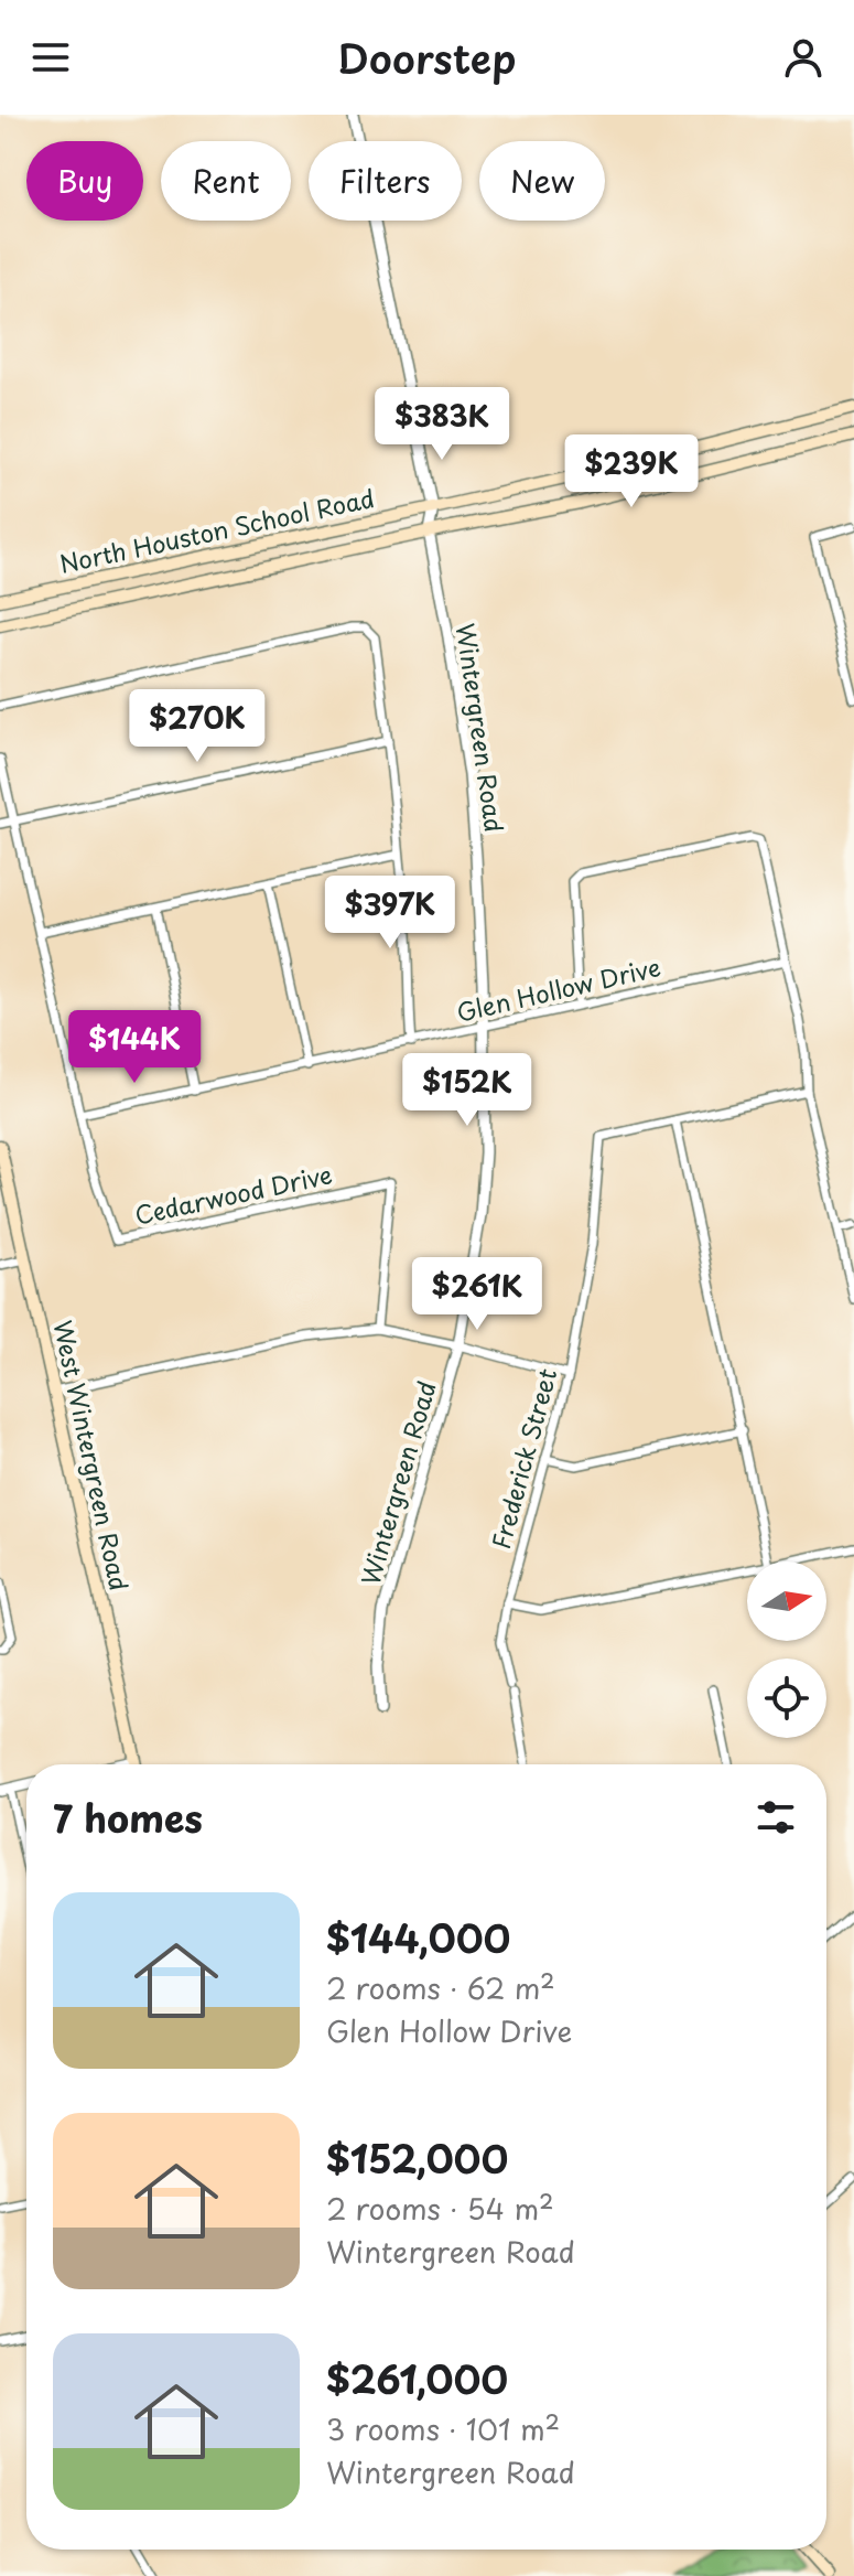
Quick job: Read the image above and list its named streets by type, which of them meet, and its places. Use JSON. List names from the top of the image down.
{
  "streets": {
    "main road": ["North Houston School Road", "West Wintergreen Road"],
    "street": [
      "Wintergreen Road",
      "Glen Hollow Drive",
      "Cedarwood Drive",
      "Frederick Street"
    ]
  },
  "crossings": [
    ["North Houston School Road", "Wintergreen Road"],
    ["Wintergreen Road", "Glen Hollow Drive"],
    ["Glen Hollow Drive", "Cedarwood Drive"]
  ],
  "north": "right",
  "page": {
    "header": "Doorstep",
    "chip": [
      "Buy",
      "Rent",
      "Filters",
      "New"
    ],
    "price": [
      "$383K",
      "$239K",
      "$270K",
      "$397K",
      "$144K",
      "$152K",
      "$261K"
    ],
    "heading": "7 homes",
    "list": [
      {
        "name": "$144,000",
        "note": "2 rooms · 62 m² · Glen Hollow Drive"
      },
      {
        "name": "$152,000",
        "note": "2 rooms · 54 m² · Wintergreen Road"
      },
      {
        "name": "$261,000",
        "note": "3 rooms · 101 m² · Wintergreen Road"
      }
    ]
  }
}
